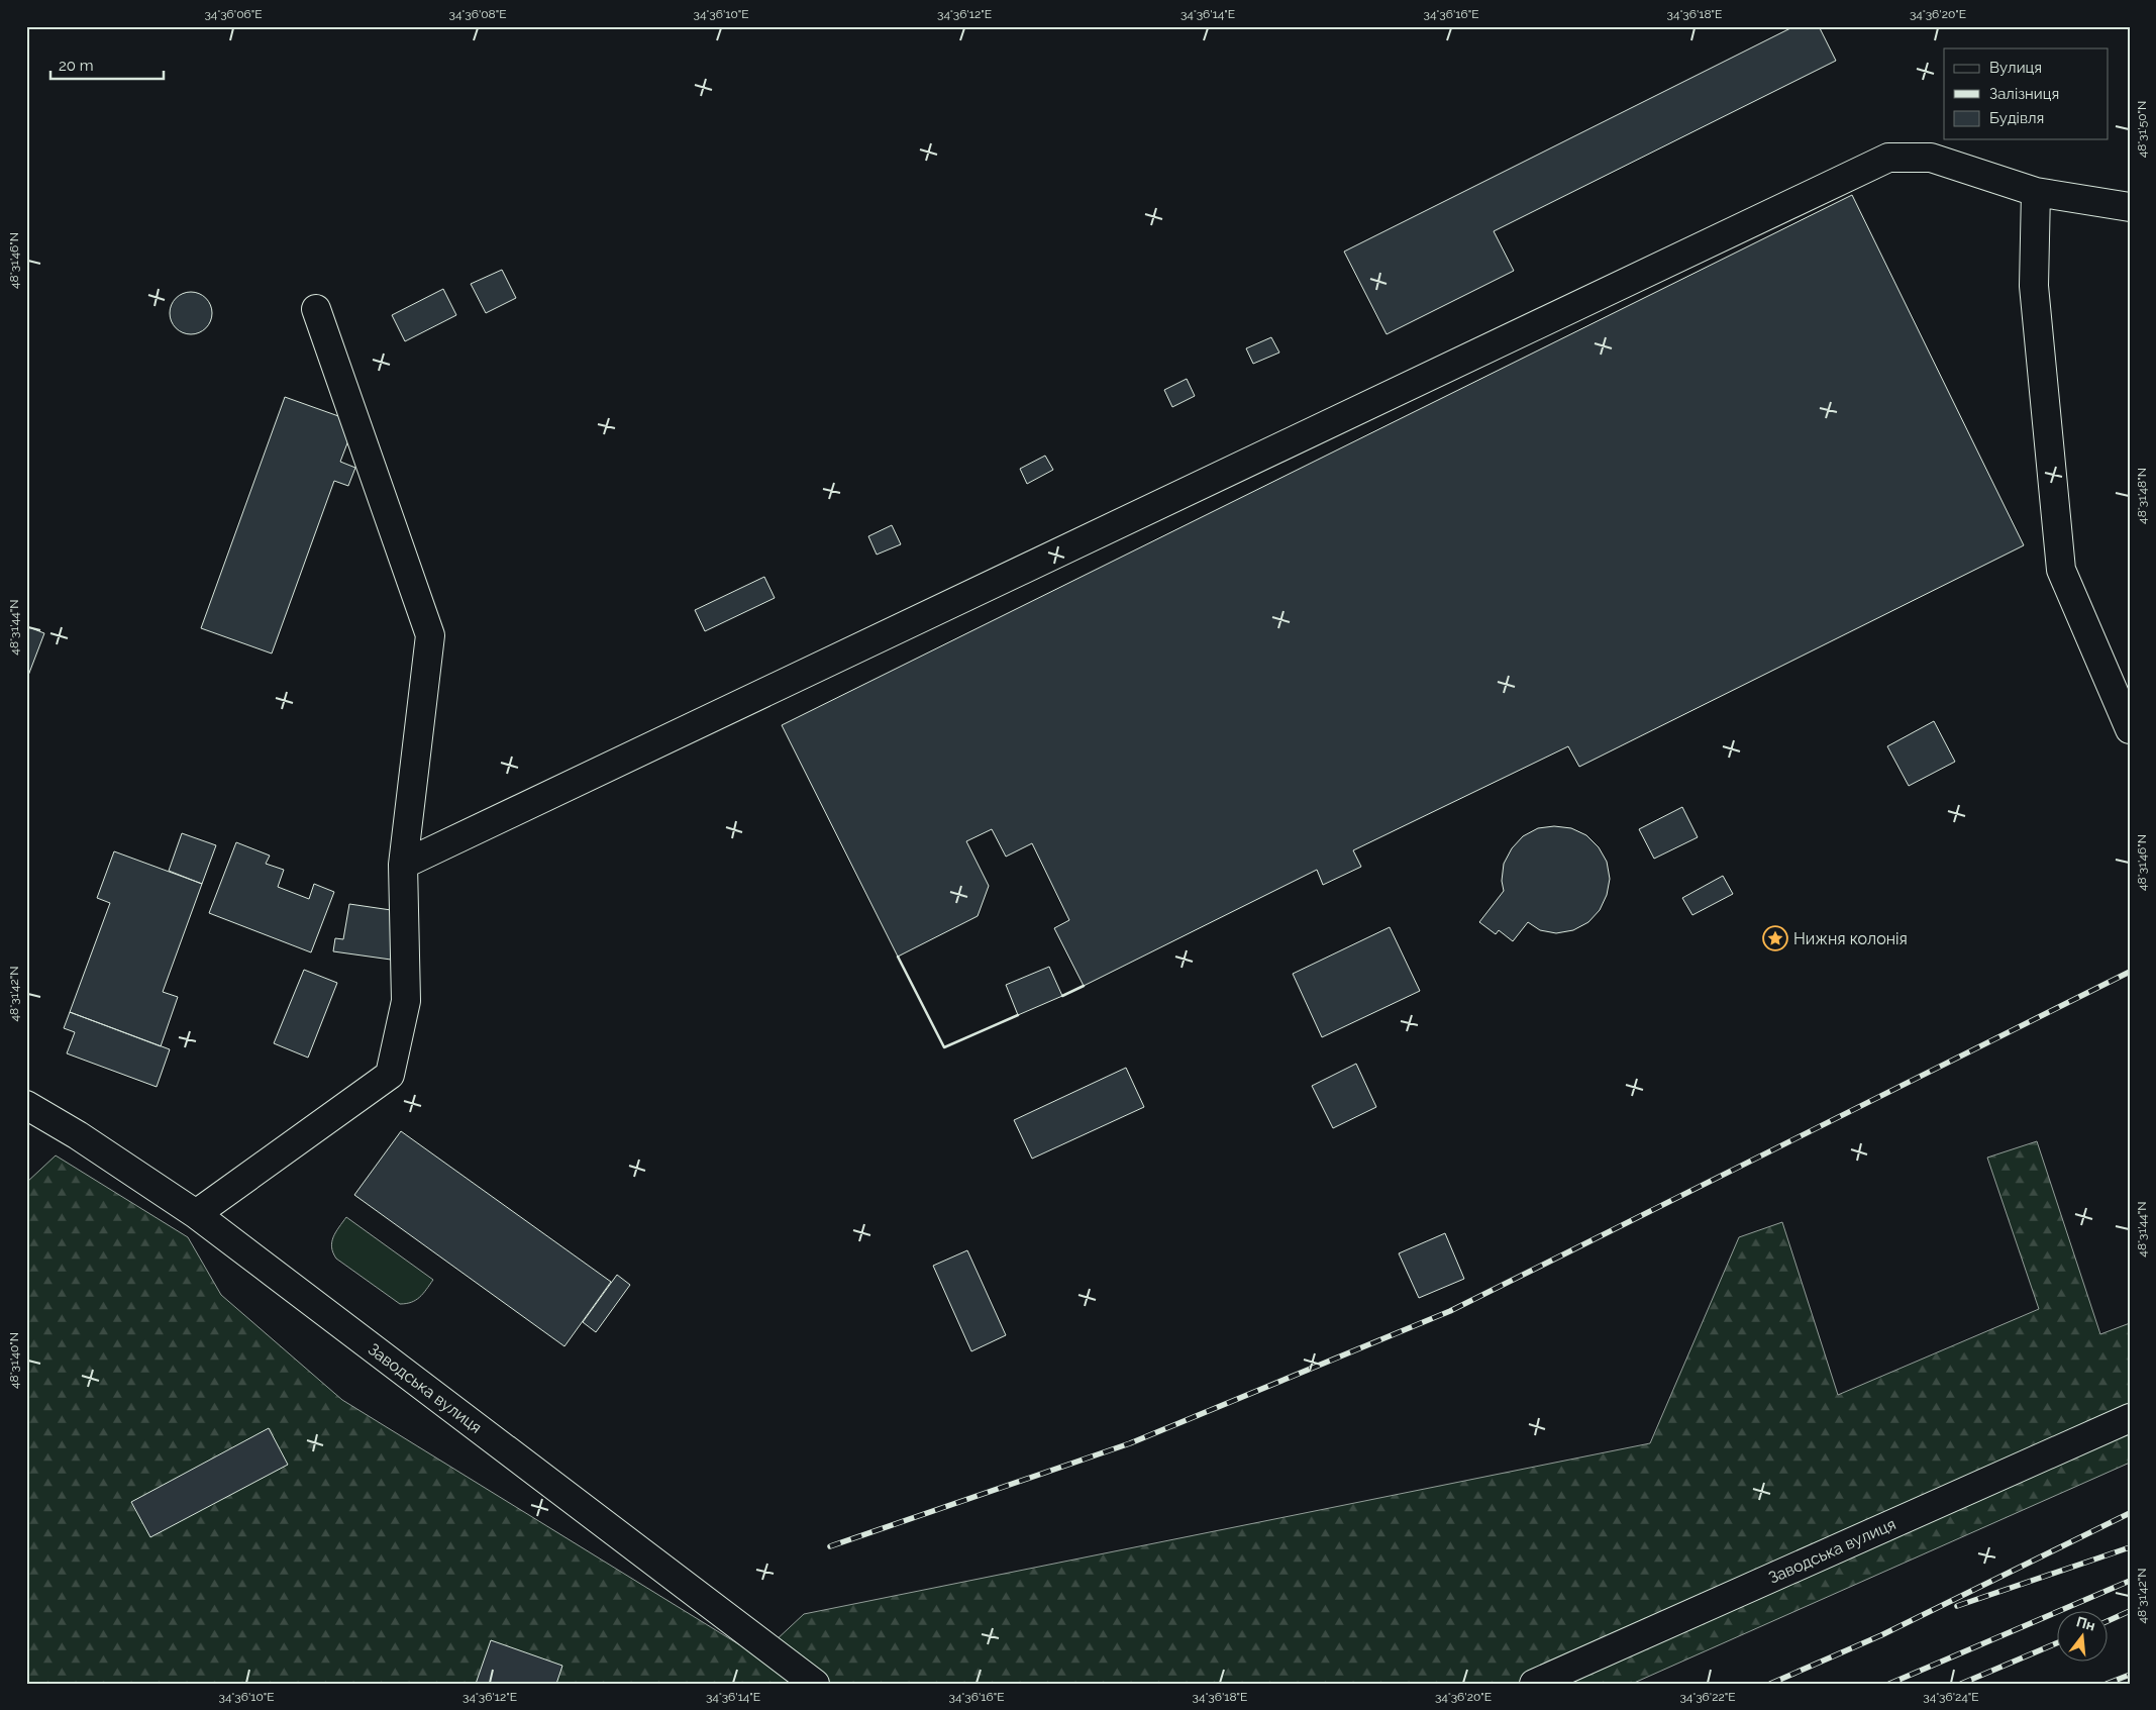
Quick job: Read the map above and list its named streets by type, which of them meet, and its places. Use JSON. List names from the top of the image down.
{
  "streets": {
    "street": ["Заводська вулиця"]
  },
  "places": {
    "place": ["Нижня колонія"]
  },
  "legend": ["Вулиця", "Залізниця", "Будівля"],
  "scale_bar": "20 m",
  "north": "top",
  "coordinates": [
    "34°36'06\"E",
    "34°36'08\"E",
    "34°36'10\"E",
    "34°36'12\"E",
    "34°36'14\"E",
    "34°36'16\"E",
    "34°36'18\"E",
    "34°36'20\"E",
    "48°31'50\"N",
    "48°31'46\"N",
    "48°31'48\"N",
    "48°31'44\"N",
    "48°31'42\"N",
    "48°31'40\"N",
    "34°36'22\"E",
    "34°36'24\"E"
  ]
}
